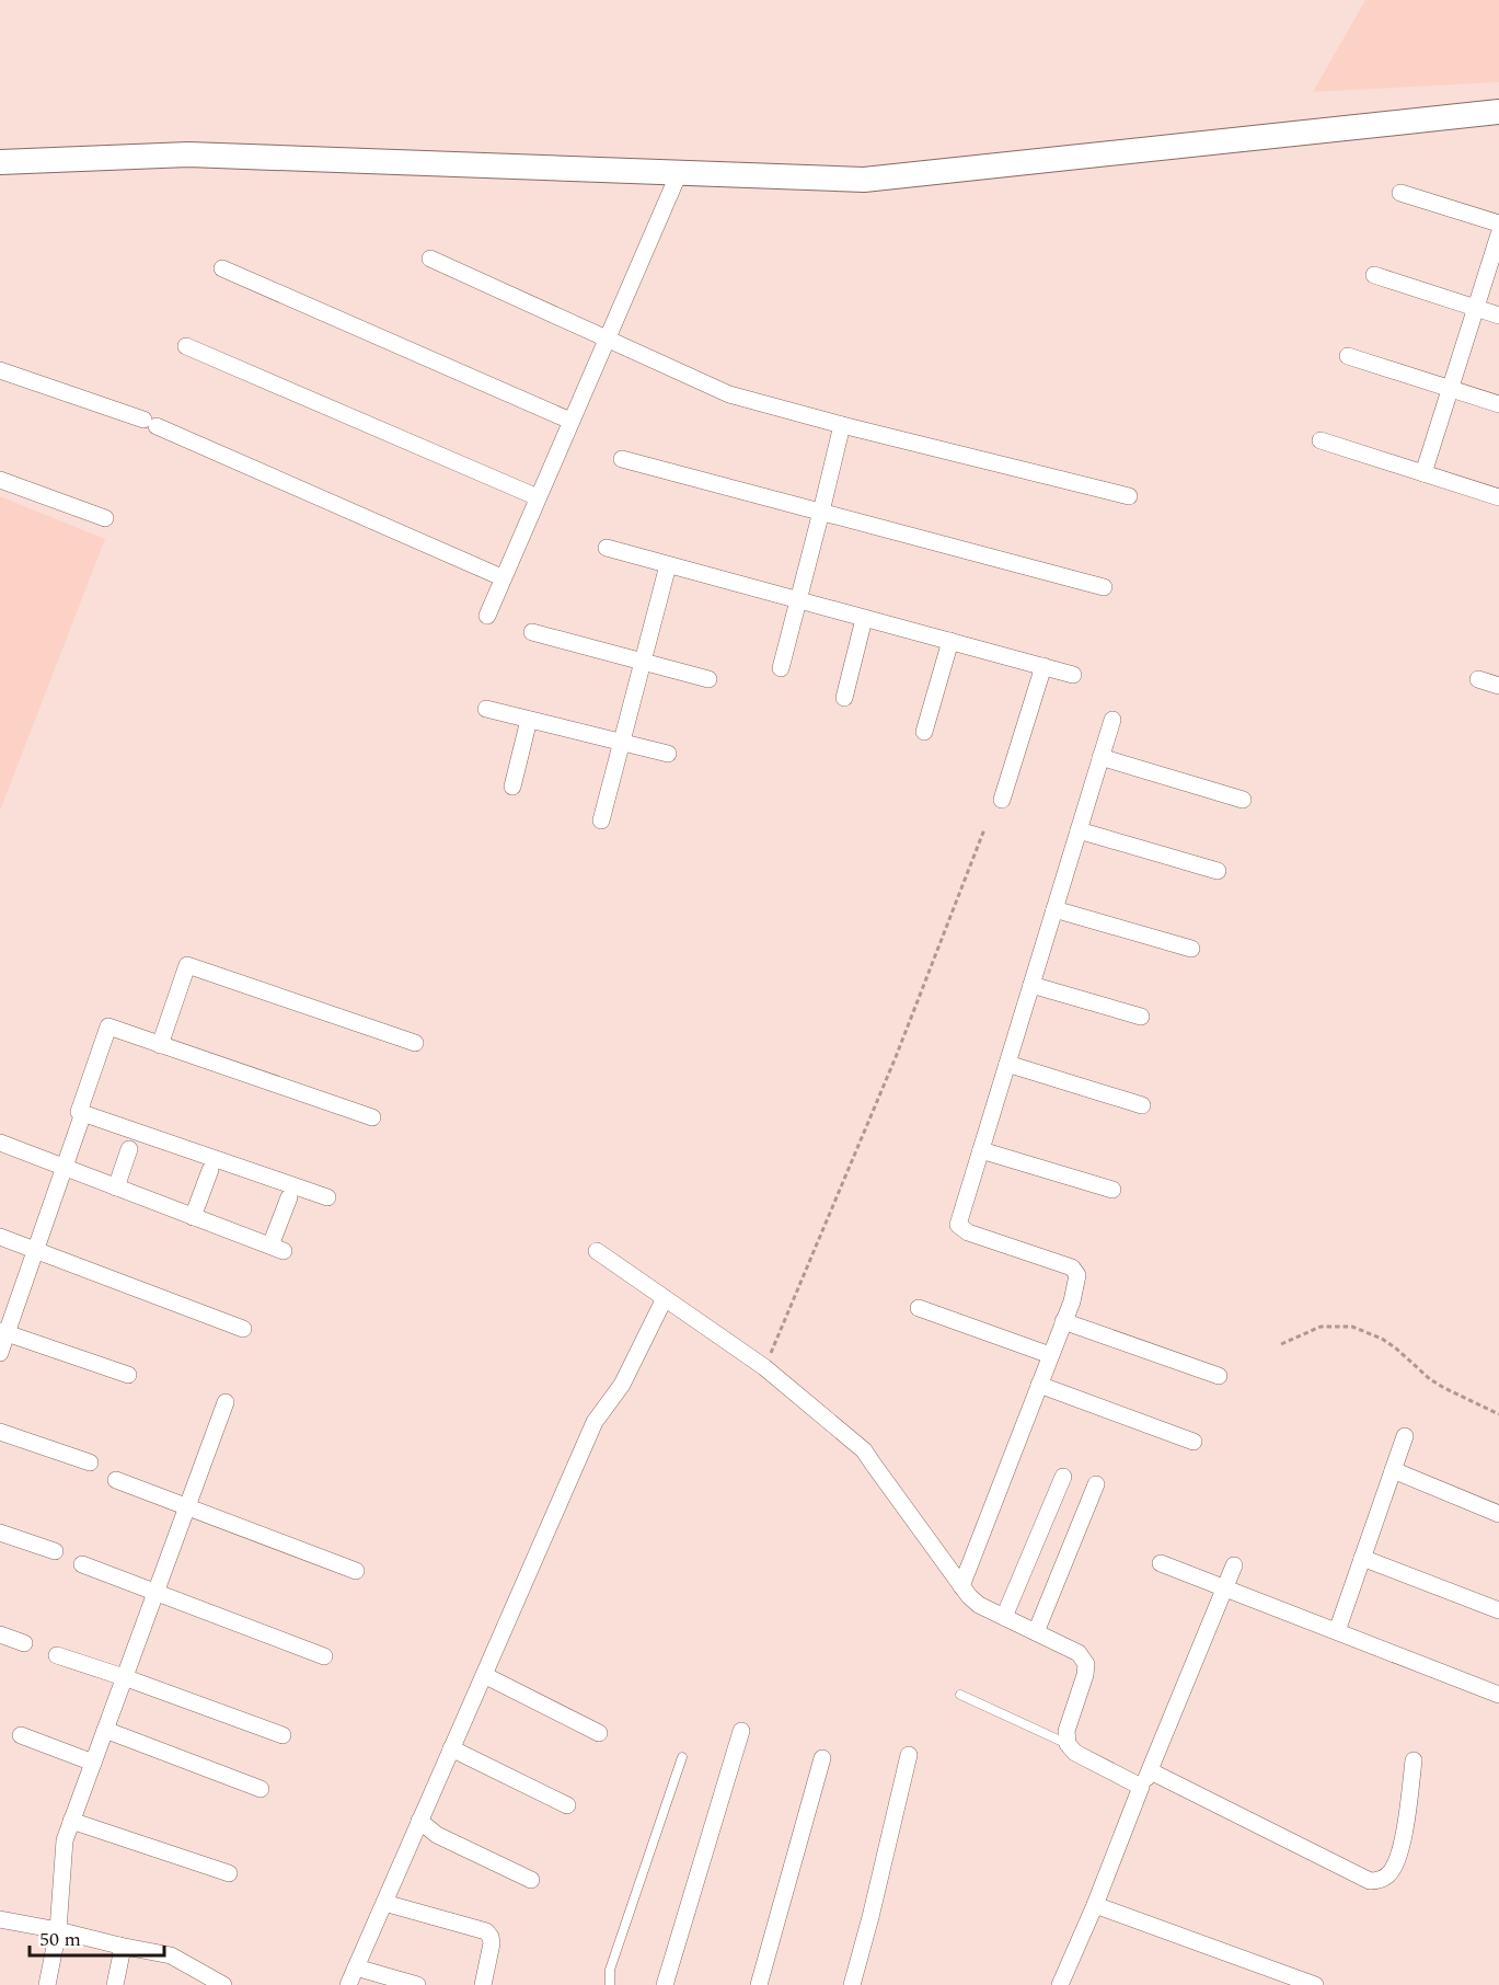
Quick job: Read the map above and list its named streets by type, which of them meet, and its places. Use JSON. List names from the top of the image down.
{
  "scale_bar": "50 m"
}
